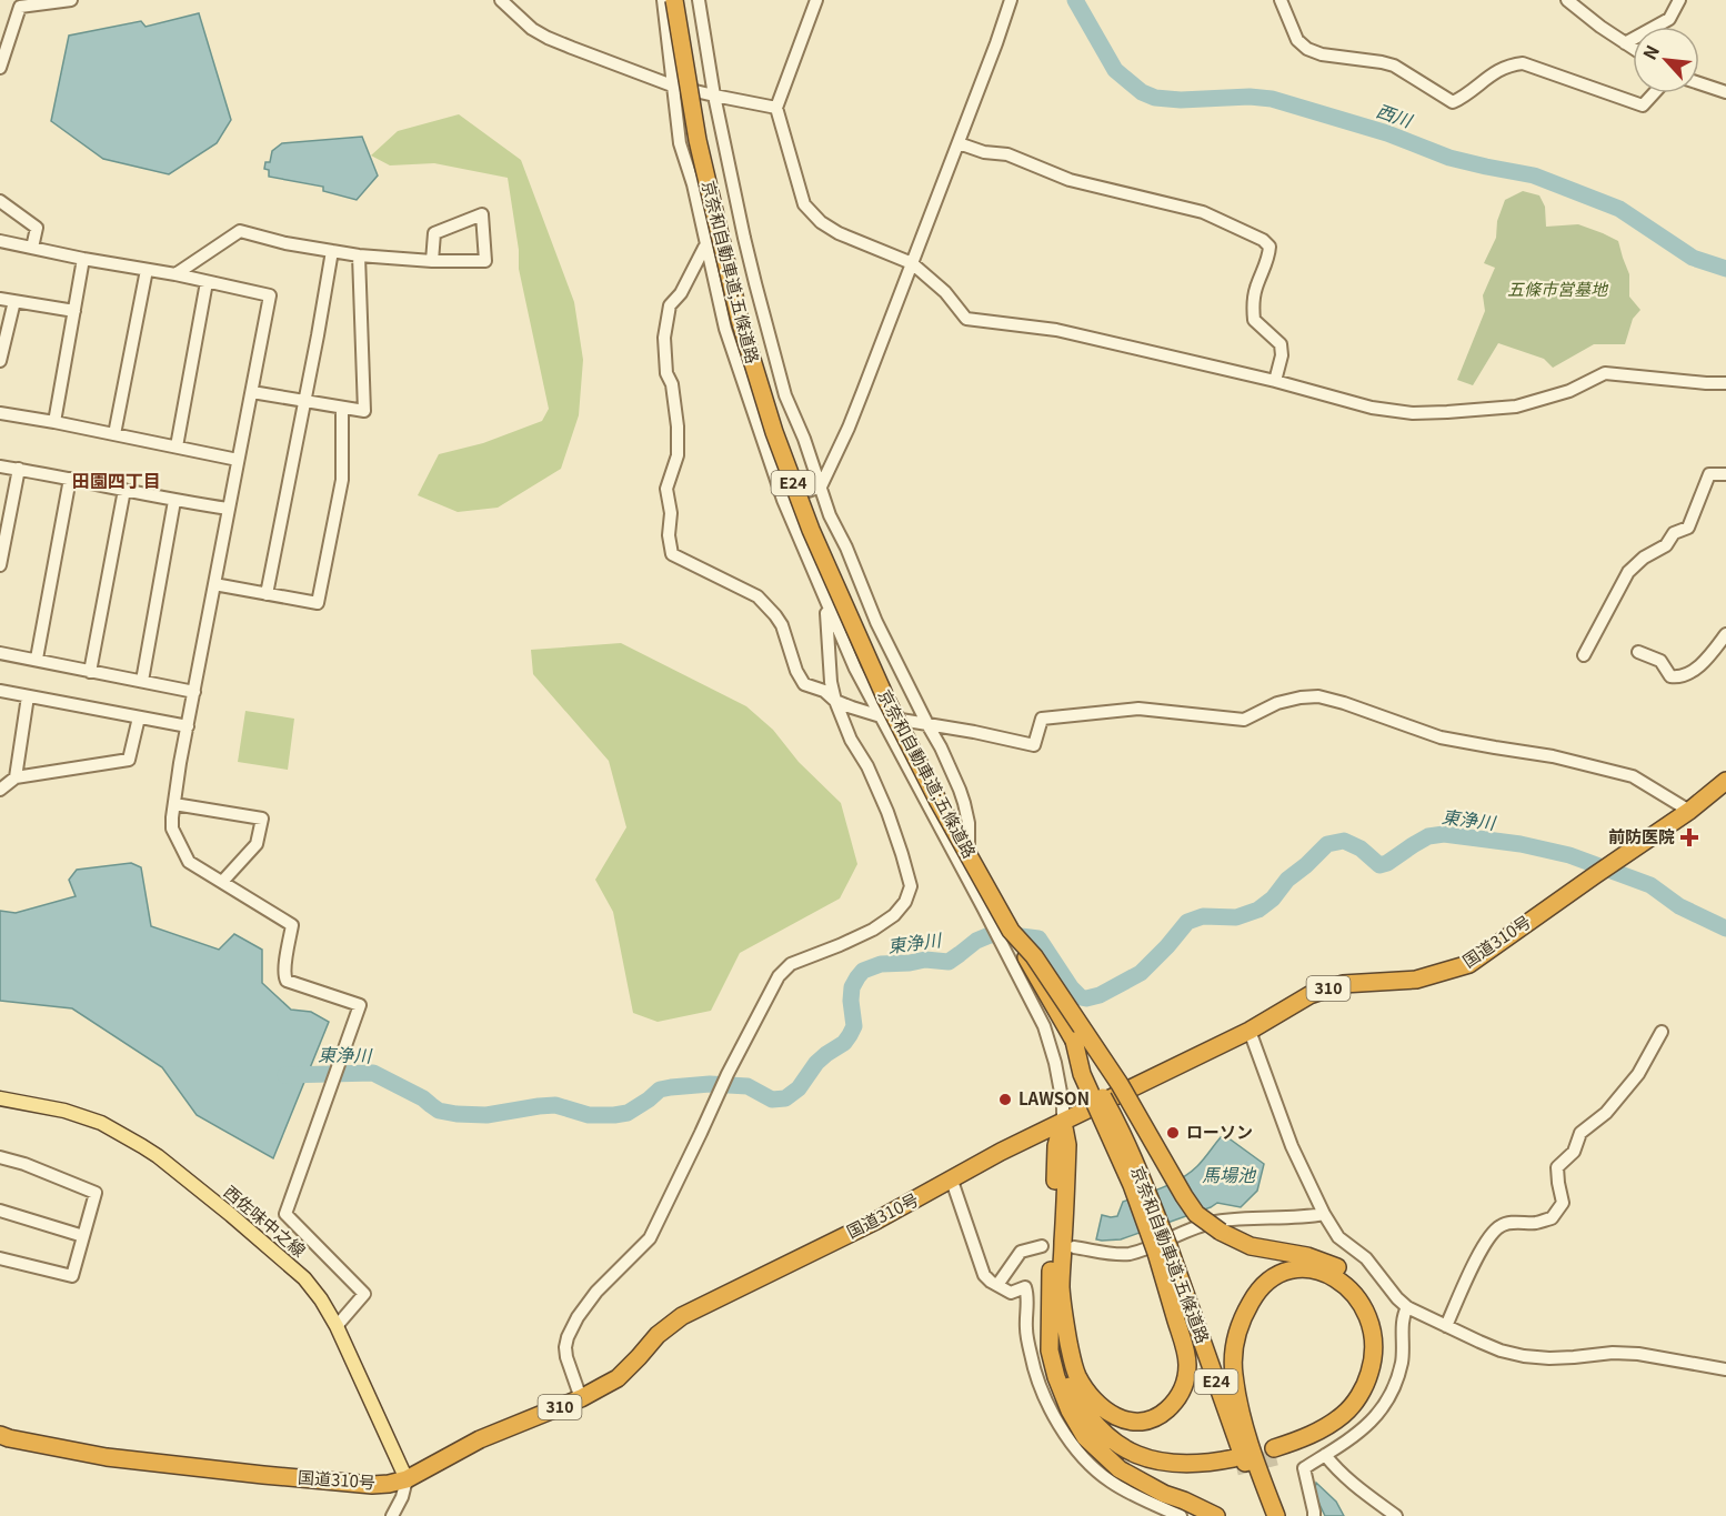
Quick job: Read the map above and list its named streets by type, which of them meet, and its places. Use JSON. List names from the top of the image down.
{
  "streets": {
    "highway": [
      "京奈和自動車道;五條道路",
      "E24",
      "国道310号",
      "310"
    ],
    "main road": ["西佐味中之線"]
  },
  "crossings": [
    ["国道310号", "西佐味中之線"]
  ],
  "districts": ["田園四丁目"],
  "water": ["西川", "東浄川", "馬場池"],
  "parks": ["五條市営墓地"],
  "places": {
    "health": ["前防医院"],
    "other": ["LAWSON", "ローソン"]
  },
  "north": "top left"
}
